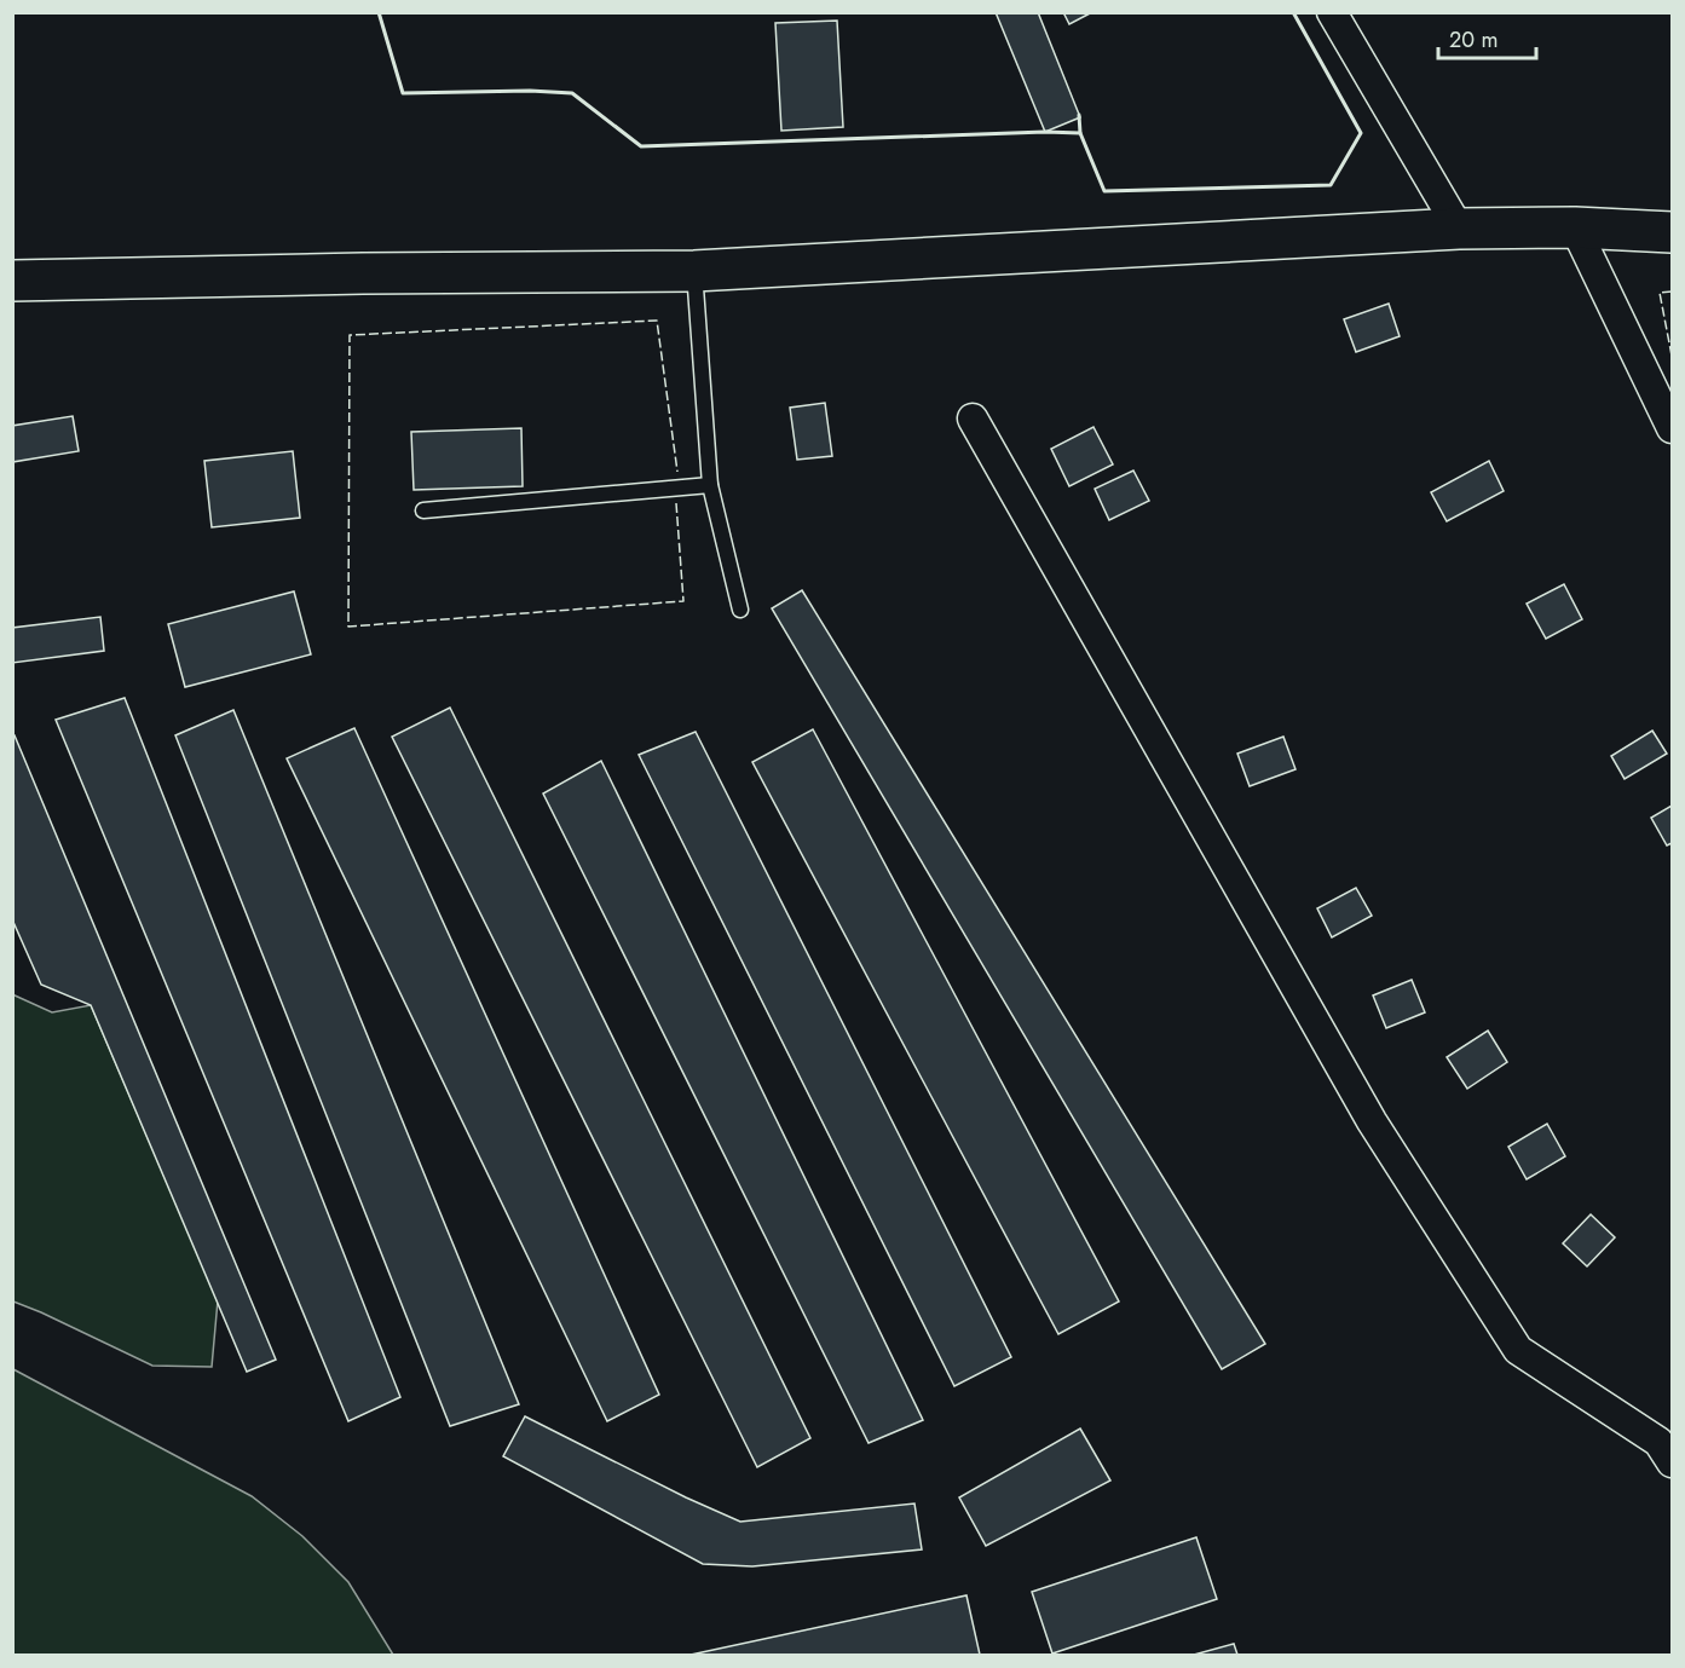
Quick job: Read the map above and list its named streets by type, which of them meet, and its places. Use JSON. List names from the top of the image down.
{
  "scale_bar": "20 m"
}
